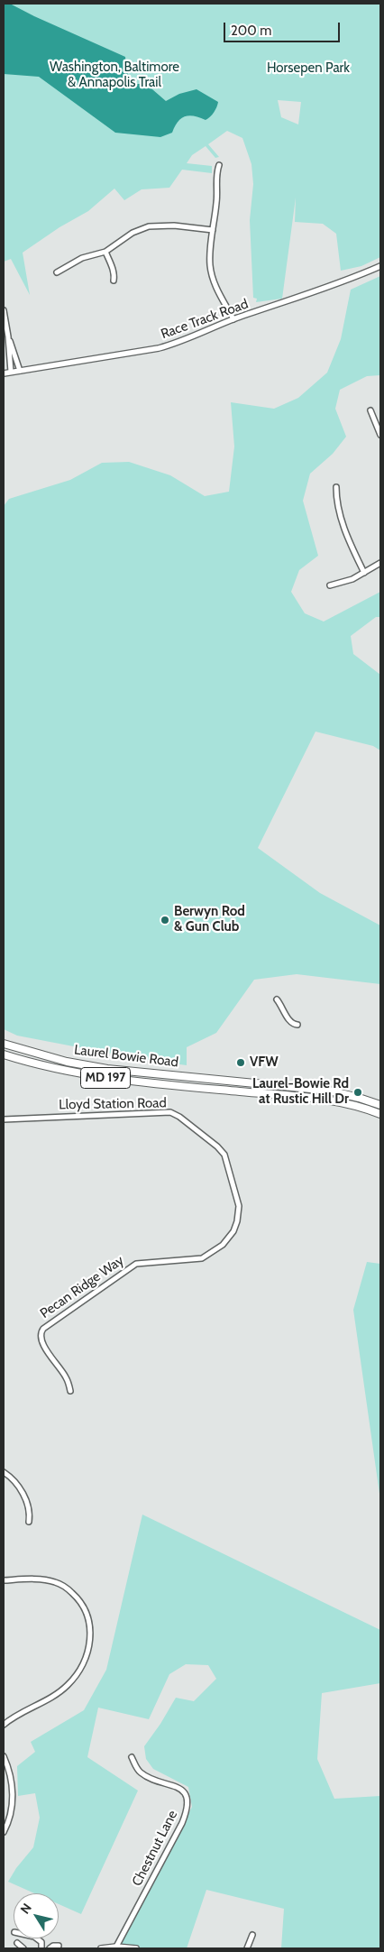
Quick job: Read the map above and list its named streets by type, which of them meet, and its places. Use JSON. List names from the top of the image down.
{
  "streets": {
    "main road": ["Laurel Bowie Road", "MD 197"],
    "street": [
      "Race Track Road",
      "Lloyd Station Road",
      "Pecan Ridge Way",
      "Chestnut Lane"
    ]
  },
  "crossings": [
    ["Lloyd Station Road", "Pecan Ridge Way"]
  ],
  "parks": ["Washington, Baltimore & Annapolis Trail", "Horsepen Park"],
  "places": ["Berwyn Rod & Gun Club", "VFW", "Laurel-Bowie Rd at Rustic Hill Dr"],
  "scale_bar": "200 m",
  "north": "top left"
}
